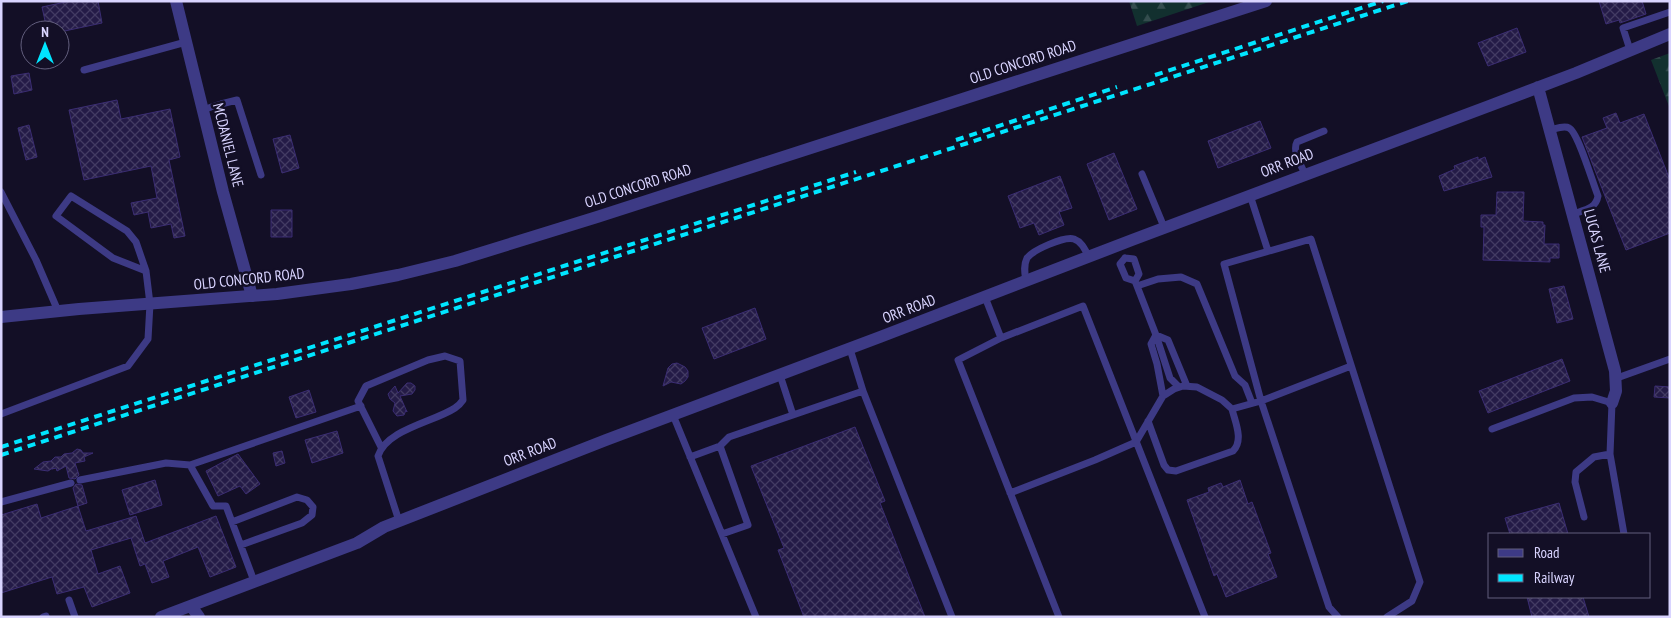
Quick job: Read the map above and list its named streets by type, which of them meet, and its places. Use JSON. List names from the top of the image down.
{
  "streets": {
    "street": [
      "OLD CONCORD ROAD",
      "MCDANIEL LANE",
      "ORR ROAD",
      "LUCAS LANE"
    ]
  },
  "crossings": [
    ["OLD CONCORD ROAD", "MCDANIEL LANE"],
    ["ORR ROAD", "LUCAS LANE"]
  ],
  "legend": ["Road", "Railway"],
  "north": "top"
}
